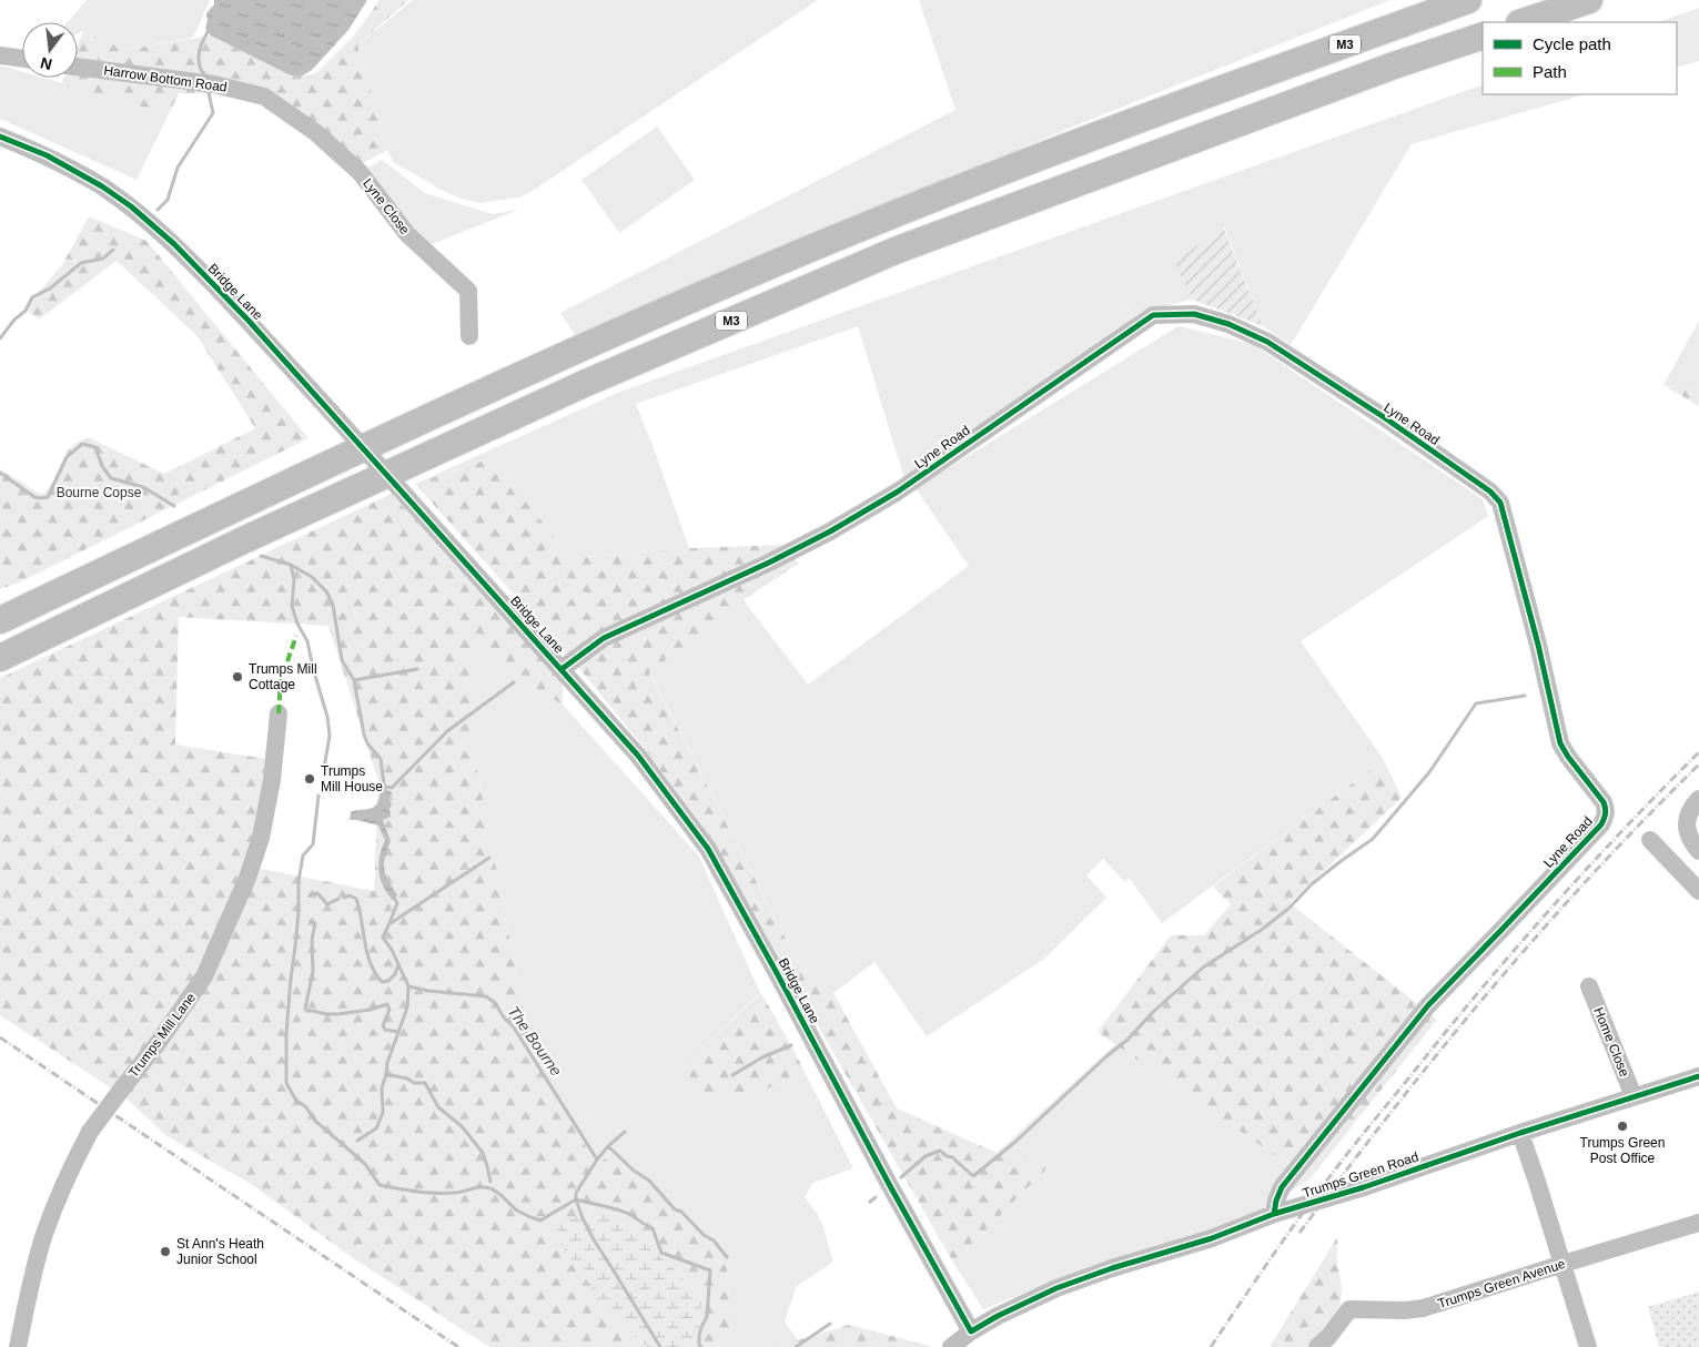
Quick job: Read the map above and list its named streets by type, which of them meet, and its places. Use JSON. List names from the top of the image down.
{
  "streets": {
    "highway": ["M3"],
    "street": [
      "Harrow Bottom Road",
      "Lyne Close",
      "Bridge Lane",
      "Lyne Road",
      "Trumps Mill Lane",
      "Home Close",
      "Trumps Green Road",
      "Trumps Green Avenue"
    ]
  },
  "crossings": [
    ["Harrow Bottom Road", "Lyne Close"],
    ["Bridge Lane", "Lyne Road"],
    ["Bridge Lane", "Trumps Green Road"],
    ["Lyne Road", "Trumps Green Road"],
    ["Home Close", "Trumps Green Road"]
  ],
  "water": ["The Bourne"],
  "parks": ["Bourne Copse"],
  "places": [
    "Trumps Mill Cottage",
    "Trumps Mill House",
    "Trumps Green Post Office",
    "St Ann's Heath Junior School"
  ],
  "legend": ["Cycle path", "Path"],
  "north": "bottom"
}
